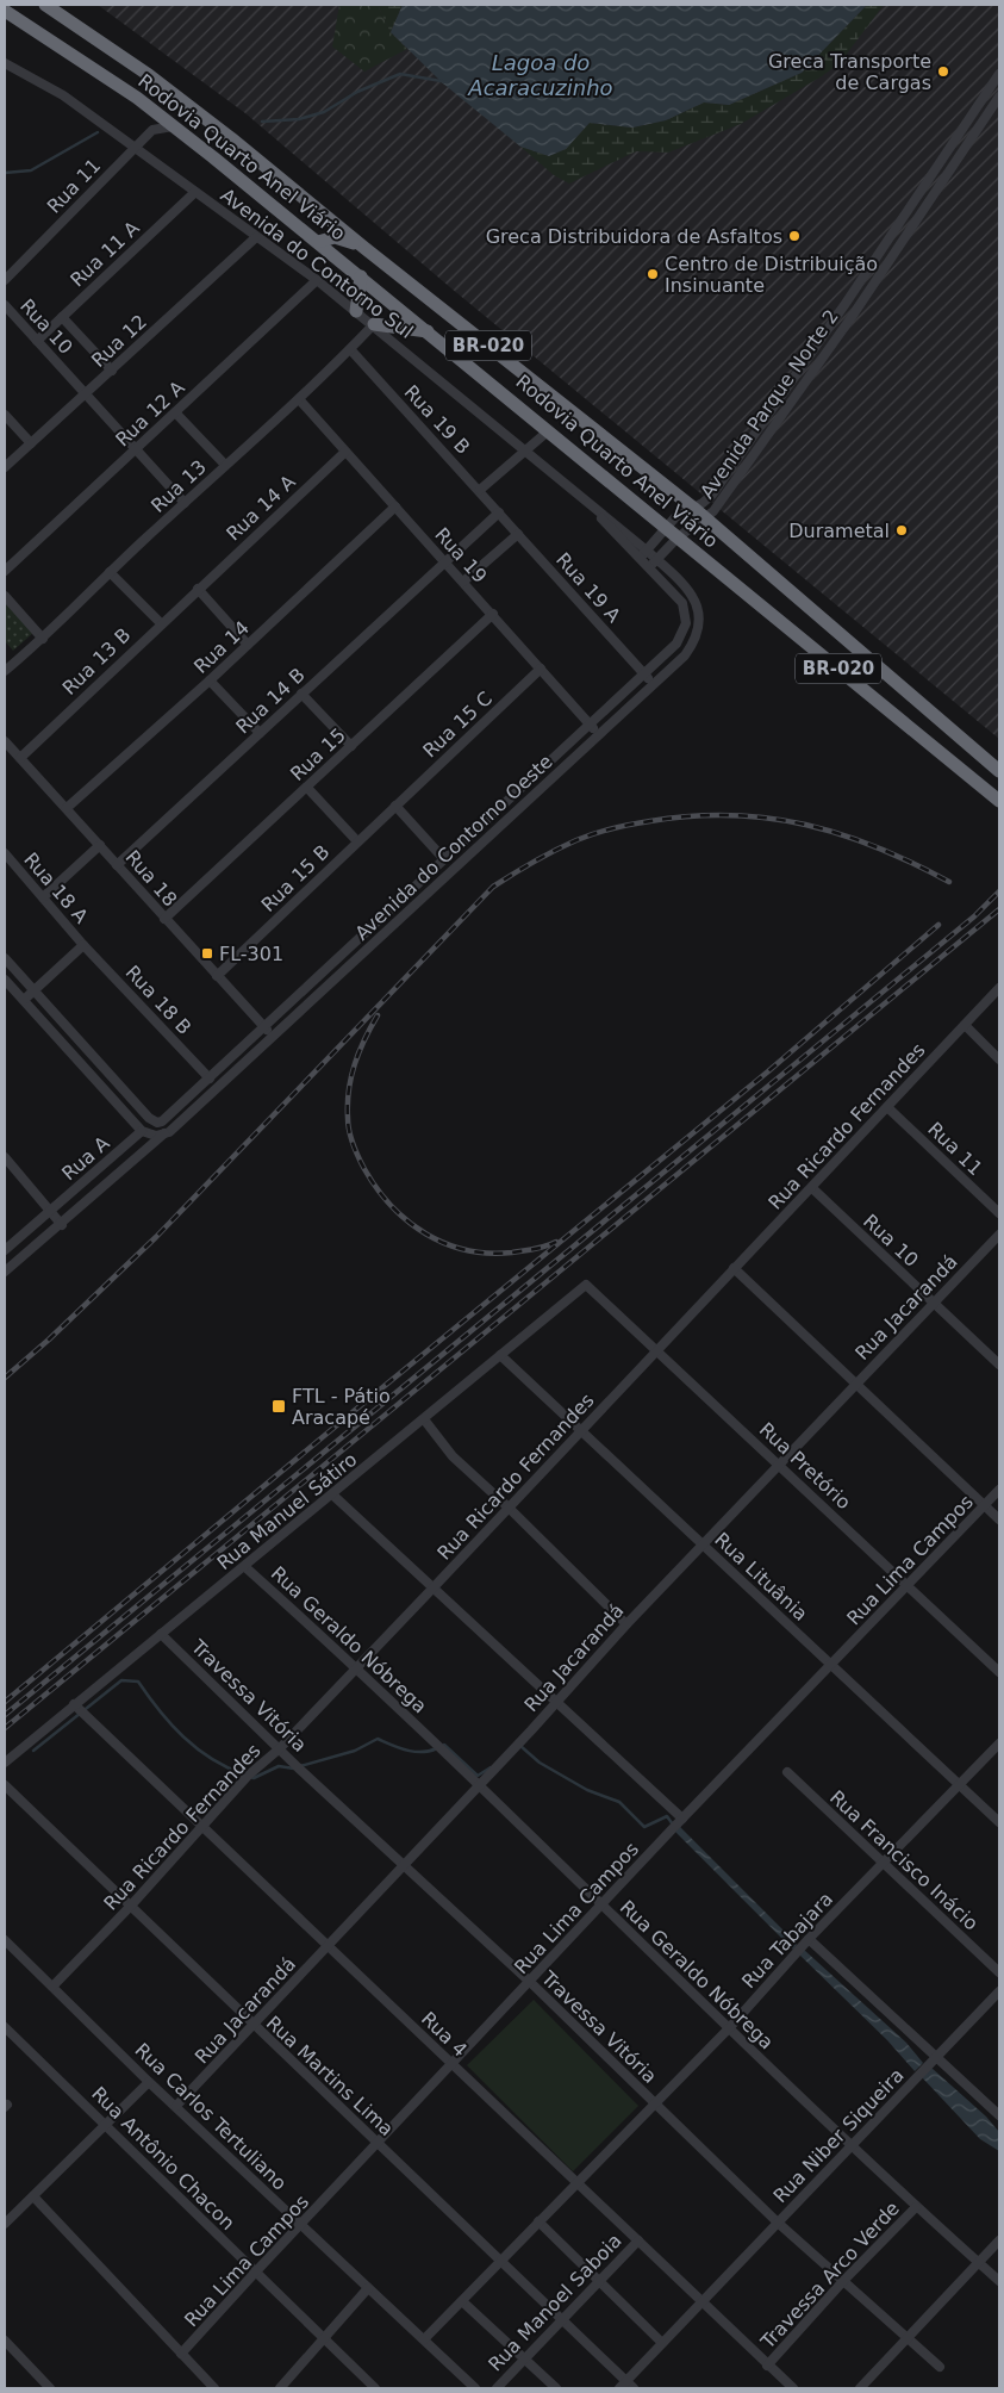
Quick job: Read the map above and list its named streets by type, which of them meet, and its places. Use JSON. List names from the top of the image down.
{
  "streets": {
    "highway": ["Rodovia Quarto Anel Viário", "BR-020"],
    "street": [
      "Rua 11",
      "Rua 11 A",
      "Avenida do Contorno Sul",
      "Rua 10",
      "Rua 12",
      "Avenida Parque Norte 2",
      "Rua 12 A",
      "Rua 19 B",
      "Rua 13",
      "Rua 14 A",
      "Rua 19",
      "Rua 19 A",
      "Rua 14",
      "Rua 13 B",
      "Rua 14 B",
      "Rua 15 C",
      "Rua 15",
      "Avenida do Contorno Oeste",
      "Rua 18",
      "Rua 15 B",
      "Rua 18 A",
      "Rua 18 B",
      "Rua Ricardo Fernandes",
      "Rua A",
      "Rua Jacarandá",
      "Rua Pretório",
      "Rua Manuel Sátiro",
      "Rua Lima Campos",
      "Rua Lituânia",
      "Rua Geraldo Nóbrega",
      "Travessa Vitória",
      "Rua Francisco Inácio",
      "Rua Tabajara",
      "Rua 4",
      "Rua Martins Lima",
      "Rua Carlos Tertuliano",
      "Rua Niber Siqueira",
      "Rua Antônio Chacon",
      "Travessa Arco Verde",
      "Rua Manoel Saboia"
    ]
  },
  "crossings": [
    ["Rodovia Quarto Anel Viário", "Rua 11"],
    ["Rodovia Quarto Anel Viário", "Avenida Parque Norte 2"],
    ["Rua 11", "Avenida do Contorno Sul"],
    ["Rua 11", "Rua Ricardo Fernandes"],
    ["Rua 11 A", "Avenida do Contorno Sul"],
    ["Rua 11 A", "Rua 10"],
    ["Avenida do Contorno Sul", "Rua 12"],
    ["Avenida do Contorno Sul", "Avenida Parque Norte 2"],
    ["Avenida do Contorno Sul", "Rua 12 A"],
    ["Avenida do Contorno Sul", "Rua 13"],
    ["Avenida do Contorno Sul", "Avenida do Contorno Oeste"],
    ["Rua 10", "Rua 12"],
    ["Rua 10", "Rua 12 A"],
    ["Rua 10", "Rua 13"],
    ["Rua 10", "Rua Ricardo Fernandes"],
    ["Rua 10", "Rua Jacarandá"],
    ["Avenida Parque Norte 2", "Avenida do Contorno Oeste"],
    ["Rua 19 B", "Rua 13"],
    ["Rua 19 B", "Rua 19 A"],
    ["Rua 19 B", "Rua 14 B"],
    ["Rua 13", "Rua 19"],
    ["Rua 14 A", "Rua 19"],
    ["Rua 14 A", "Rua 13 B"],
    ["Rua 19", "Rua 14"],
    ["Rua 19", "Rua 14 B"],
    ["Rua 19", "Rua 15 C"],
    ["Rua 19", "Rua 15"],
    ["Rua 19", "Avenida do Contorno Oeste"],
    ["Rua 19 A", "Rua 14 B"],
    ["Rua 19 A", "Avenida do Contorno Oeste"],
    ["Rua 14", "Rua 18"],
    ["Rua 13 B", "Rua 18"],
    ["Rua 14 B", "Rua 18"],
    ["Rua 15 C", "Rua 15 B"],
    ["Rua 15", "Rua 18"],
    ["Avenida do Contorno Oeste", "Rua 18"],
    ["Avenida do Contorno Oeste", "Rua 18 B"],
    ["Rua 18", "Rua 15 B"],
    ["Rua 18 A", "Rua 18 B"],
    ["Rua Ricardo Fernandes", "Rua Pretório"],
    ["Rua Ricardo Fernandes", "Rua Lituânia"],
    ["Rua Ricardo Fernandes", "Rua Geraldo Nóbrega"],
    ["Rua Ricardo Fernandes", "Travessa Vitória"],
    ["Rua Ricardo Fernandes", "Rua 4"],
    ["Rua Ricardo Fernandes", "Rua Martins Lima"],
    ["Rua Ricardo Fernandes", "Rua Carlos Tertuliano"],
    ["Rua Jacarandá", "Rua Pretório"],
    ["Rua Jacarandá", "Rua Lituânia"],
    ["Rua Jacarandá", "Rua Geraldo Nóbrega"],
    ["Rua Jacarandá", "Travessa Vitória"],
    ["Rua Jacarandá", "Rua 4"],
    ["Rua Jacarandá", "Rua Martins Lima"],
    ["Rua Jacarandá", "Rua Carlos Tertuliano"],
    ["Rua Pretório", "Rua Manuel Sátiro"],
    ["Rua Pretório", "Rua Lima Campos"],
    ["Rua Manuel Sátiro", "Rua Lituânia"],
    ["Rua Manuel Sátiro", "Rua Geraldo Nóbrega"],
    ["Rua Manuel Sátiro", "Travessa Vitória"],
    ["Rua Manuel Sátiro", "Rua 4"],
    ["Rua Lima Campos", "Rua Lituânia"],
    ["Rua Lima Campos", "Rua Geraldo Nóbrega"],
    ["Rua Lima Campos", "Travessa Vitória"],
    ["Rua Lima Campos", "Rua 4"],
    ["Rua Lima Campos", "Rua Martins Lima"],
    ["Rua Lima Campos", "Rua Carlos Tertuliano"],
    ["Rua Lima Campos", "Rua Antônio Chacon"],
    ["Rua Lituânia", "Rua Tabajara"],
    ["Rua Geraldo Nóbrega", "Rua Tabajara"],
    ["Rua Geraldo Nóbrega", "Rua Niber Siqueira"],
    ["Rua Geraldo Nóbrega", "Travessa Arco Verde"],
    ["Travessa Vitória", "Rua Tabajara"],
    ["Travessa Vitória", "Rua Niber Siqueira"],
    ["Travessa Vitória", "Travessa Arco Verde"],
    ["Rua Francisco Inácio", "Rua Tabajara"],
    ["Rua Tabajara", "Rua 4"],
    ["Rua Tabajara", "Rua Martins Lima"],
    ["Rua Tabajara", "Rua Carlos Tertuliano"],
    ["Rua 4", "Rua Niber Siqueira"],
    ["Rua 4", "Travessa Arco Verde"],
    ["Rua 4", "Rua Manoel Saboia"],
    ["Rua Martins Lima", "Rua Niber Siqueira"],
    ["Rua Martins Lima", "Rua Manoel Saboia"]
  ],
  "water": ["Lagoa do Acaracuzinho"],
  "places": {
    "other": [
      "Greca Transporte de Cargas",
      "Greca Distribuidora de Asfaltos",
      "Centro de Distribuição Insinuante",
      "Durametal"
    ],
    "transit": ["FL-301", "FTL - Pátio Aracapé"]
  }
}
